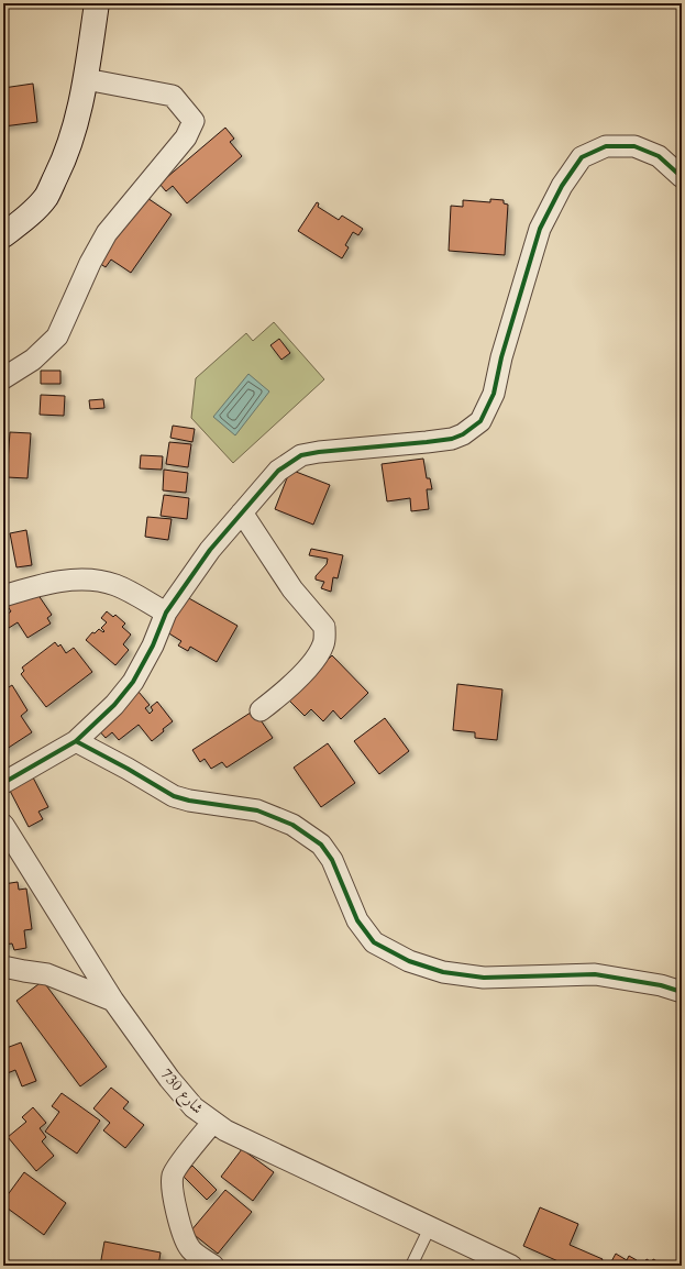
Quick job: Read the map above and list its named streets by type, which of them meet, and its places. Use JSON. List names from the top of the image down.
{
  "streets": {
    "street": ["شارع 730"]
  }
}
